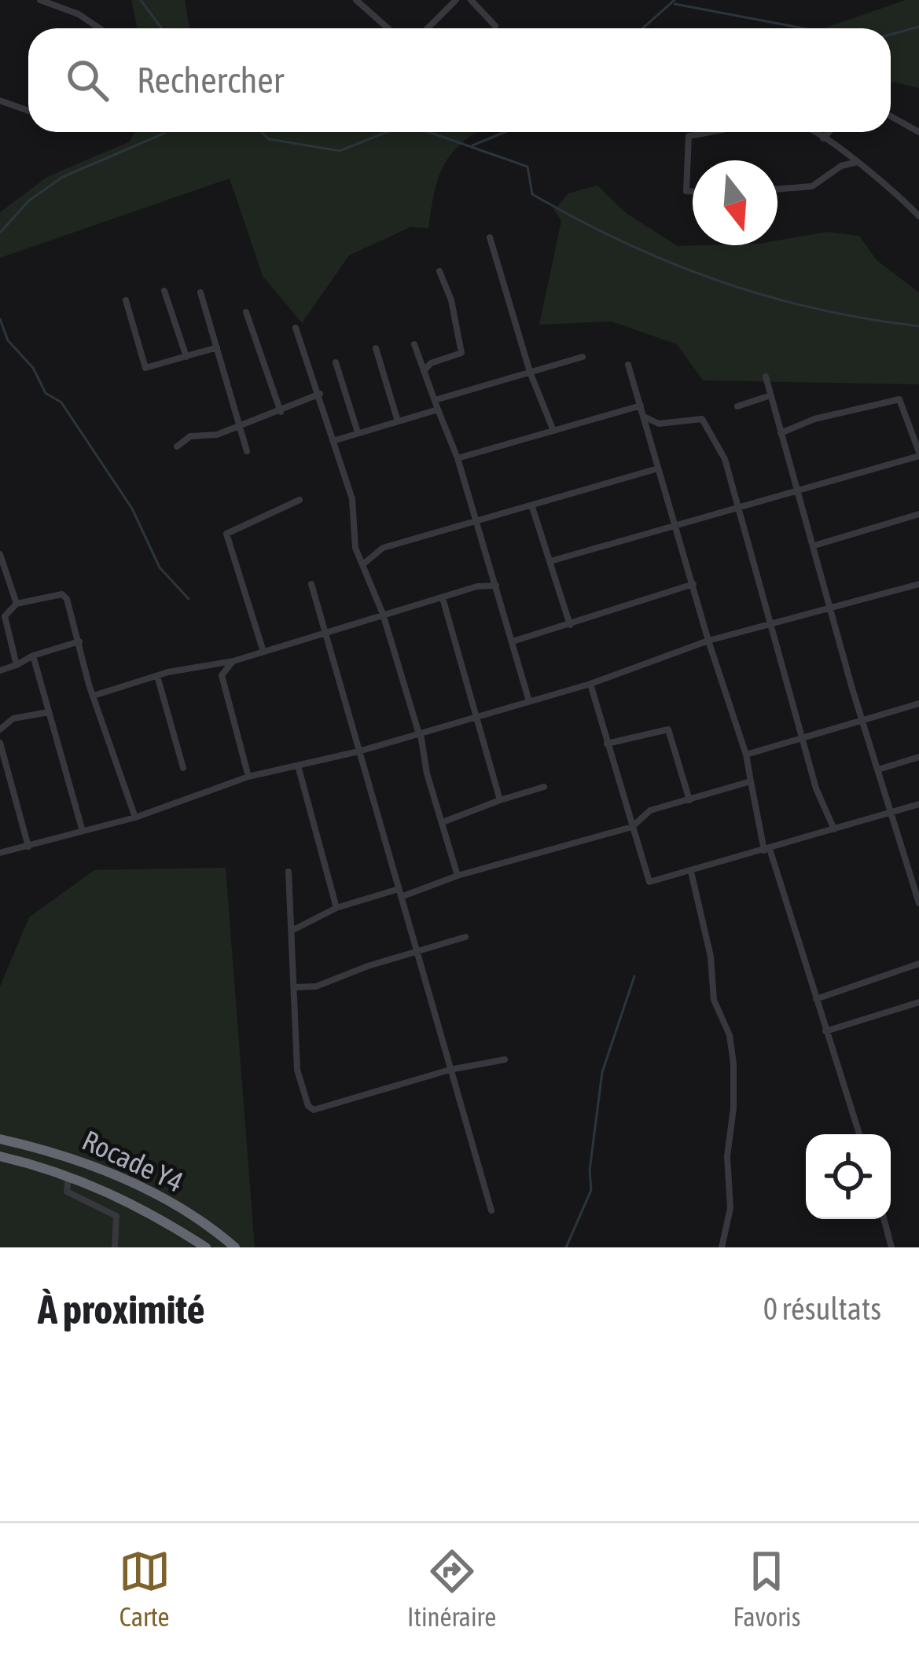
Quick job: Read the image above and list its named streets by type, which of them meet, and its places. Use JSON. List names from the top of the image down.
{
  "streets": {
    "highway": ["Rocade Y4"]
  },
  "north": "bottom",
  "page": {
    "search": "Rechercher",
    "heading": ["À proximité", "0 résultats"],
    "nav": ["Carte", "Itinéraire", "Favoris"]
  }
}
